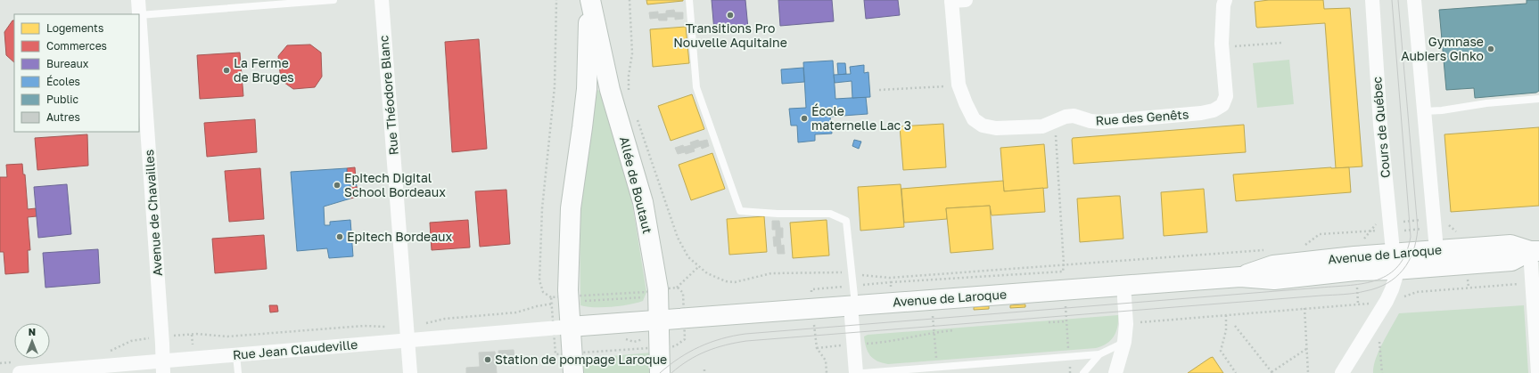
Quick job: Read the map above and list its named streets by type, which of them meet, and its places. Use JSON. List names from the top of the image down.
{
  "streets": {
    "street": [
      "Rue Théodore Blanc",
      "Rue des Genêts",
      "Cours de Québec",
      "Allée de Boutaut",
      "Avenue de Chavailles",
      "Avenue de Laroque",
      "Rue Jean Claudeville"
    ]
  },
  "crossings": [
    ["Rue Théodore Blanc", "Rue Jean Claudeville"],
    ["Cours de Québec", "Avenue de Laroque"],
    ["Allée de Boutaut", "Avenue de Laroque"],
    ["Allée de Boutaut", "Rue Jean Claudeville"],
    ["Avenue de Chavailles", "Rue Jean Claudeville"],
    ["Avenue de Laroque", "Rue Jean Claudeville"]
  ],
  "places": [
    "Transitions Pro Nouvelle Aquitaine",
    "Gymnase Aubiers Ginko",
    "La Ferme de Bruges",
    "École maternelle Lac 3",
    "Epitech Digital School Bordeaux",
    "Epitech Bordeaux",
    "Station de pompage Laroque"
  ],
  "legend": [
    "Logements",
    "Commerces",
    "Bureaux",
    "Écoles",
    "Public",
    "Autres"
  ],
  "north": "top"
}
